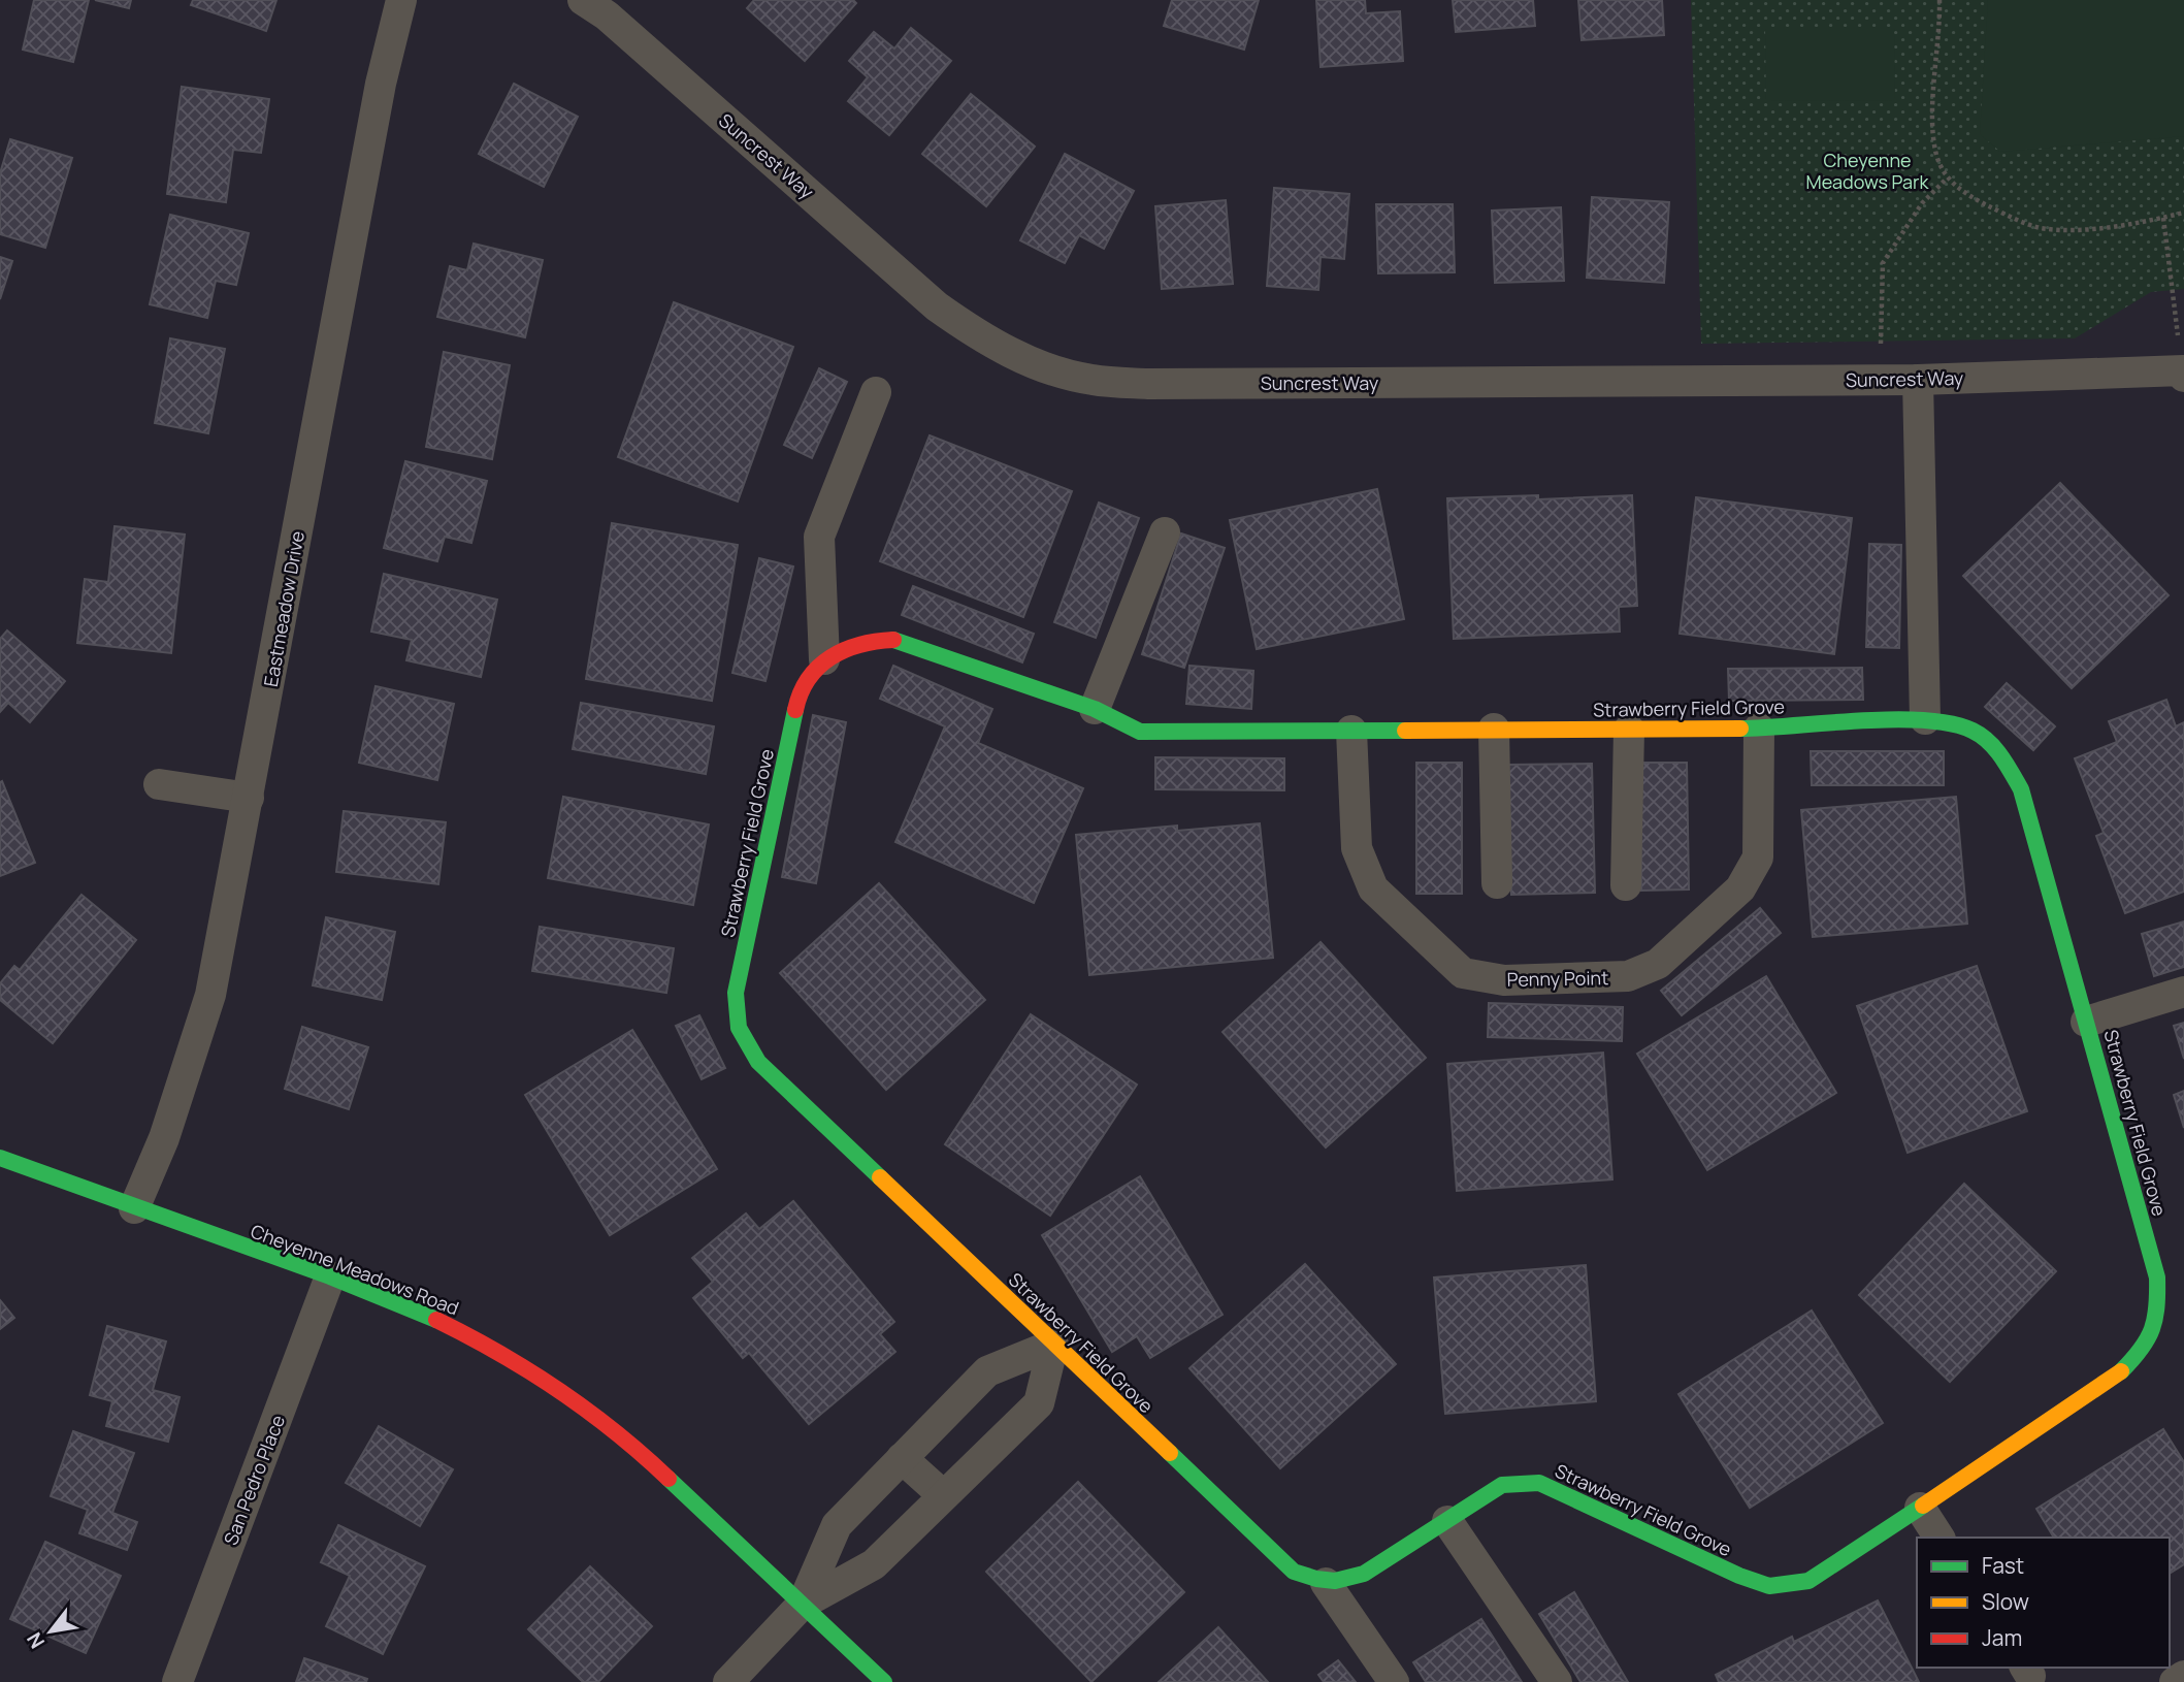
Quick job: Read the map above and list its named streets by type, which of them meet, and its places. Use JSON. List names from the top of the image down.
{
  "streets": {
    "street": [
      "Suncrest Way",
      "Eastmeadow Drive",
      "Strawberry Field Grove",
      "Penny Point",
      "Cheyenne Meadows Road",
      "San Pedro Place"
    ]
  },
  "crossings": [
    ["Eastmeadow Drive", "Cheyenne Meadows Road"],
    ["Strawberry Field Grove", "Penny Point"],
    ["Cheyenne Meadows Road", "San Pedro Place"]
  ],
  "parks": ["Cheyenne Meadows Park"],
  "legend": ["Fast", "Slow", "Jam"],
  "north": "bottom left"
}
